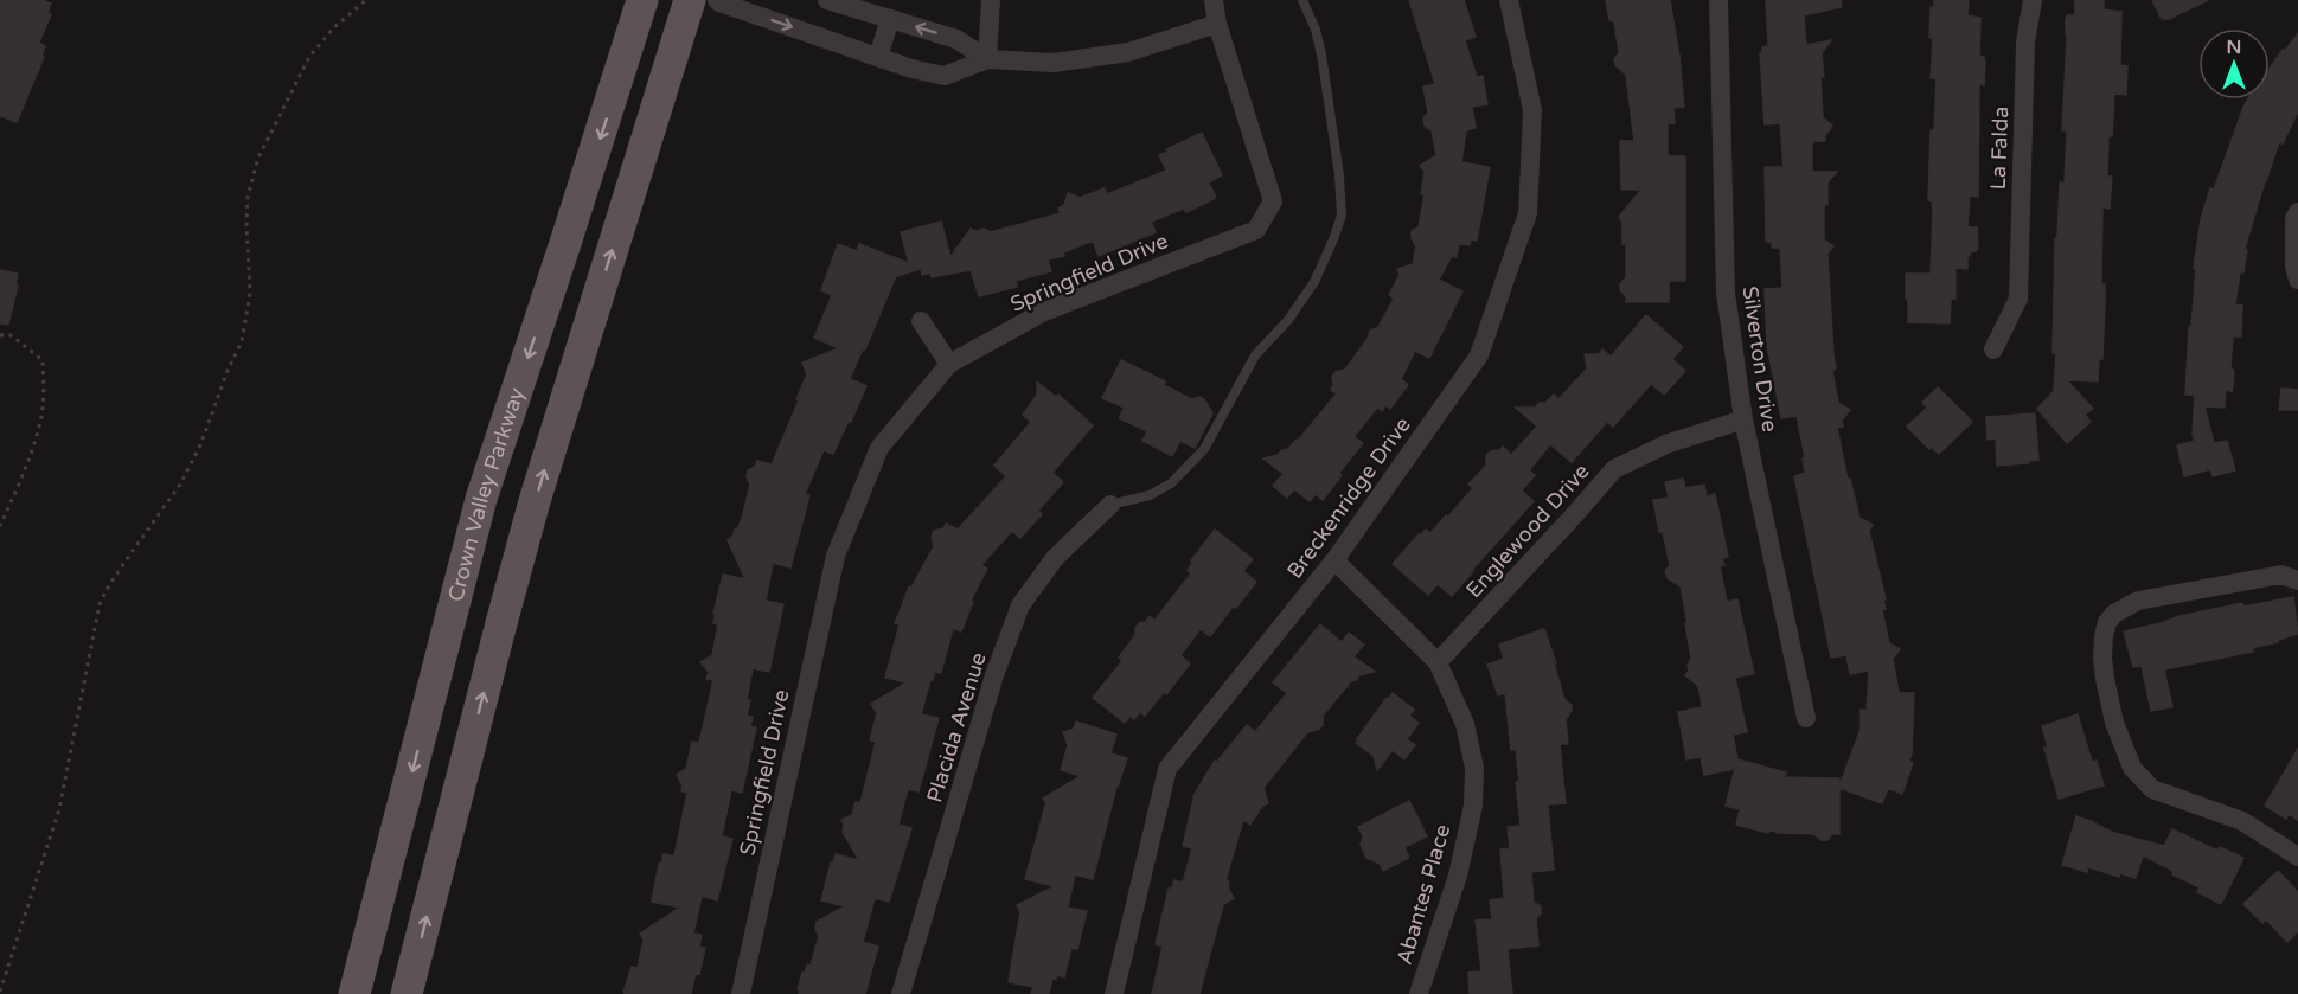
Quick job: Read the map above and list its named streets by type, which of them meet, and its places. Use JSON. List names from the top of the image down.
{
  "streets": {
    "main road": ["Crown Valley Parkway"],
    "street": [
      "La Falda",
      "Springfield Drive",
      "Silverton Drive",
      "Breckenridge Drive",
      "Englewood Drive",
      "Placida Avenue",
      "Abantes Place"
    ]
  },
  "crossings": [
    ["Silverton Drive", "Englewood Drive"],
    ["Breckenridge Drive", "Abantes Place"],
    ["Englewood Drive", "Abantes Place"]
  ],
  "north": "top"
}
